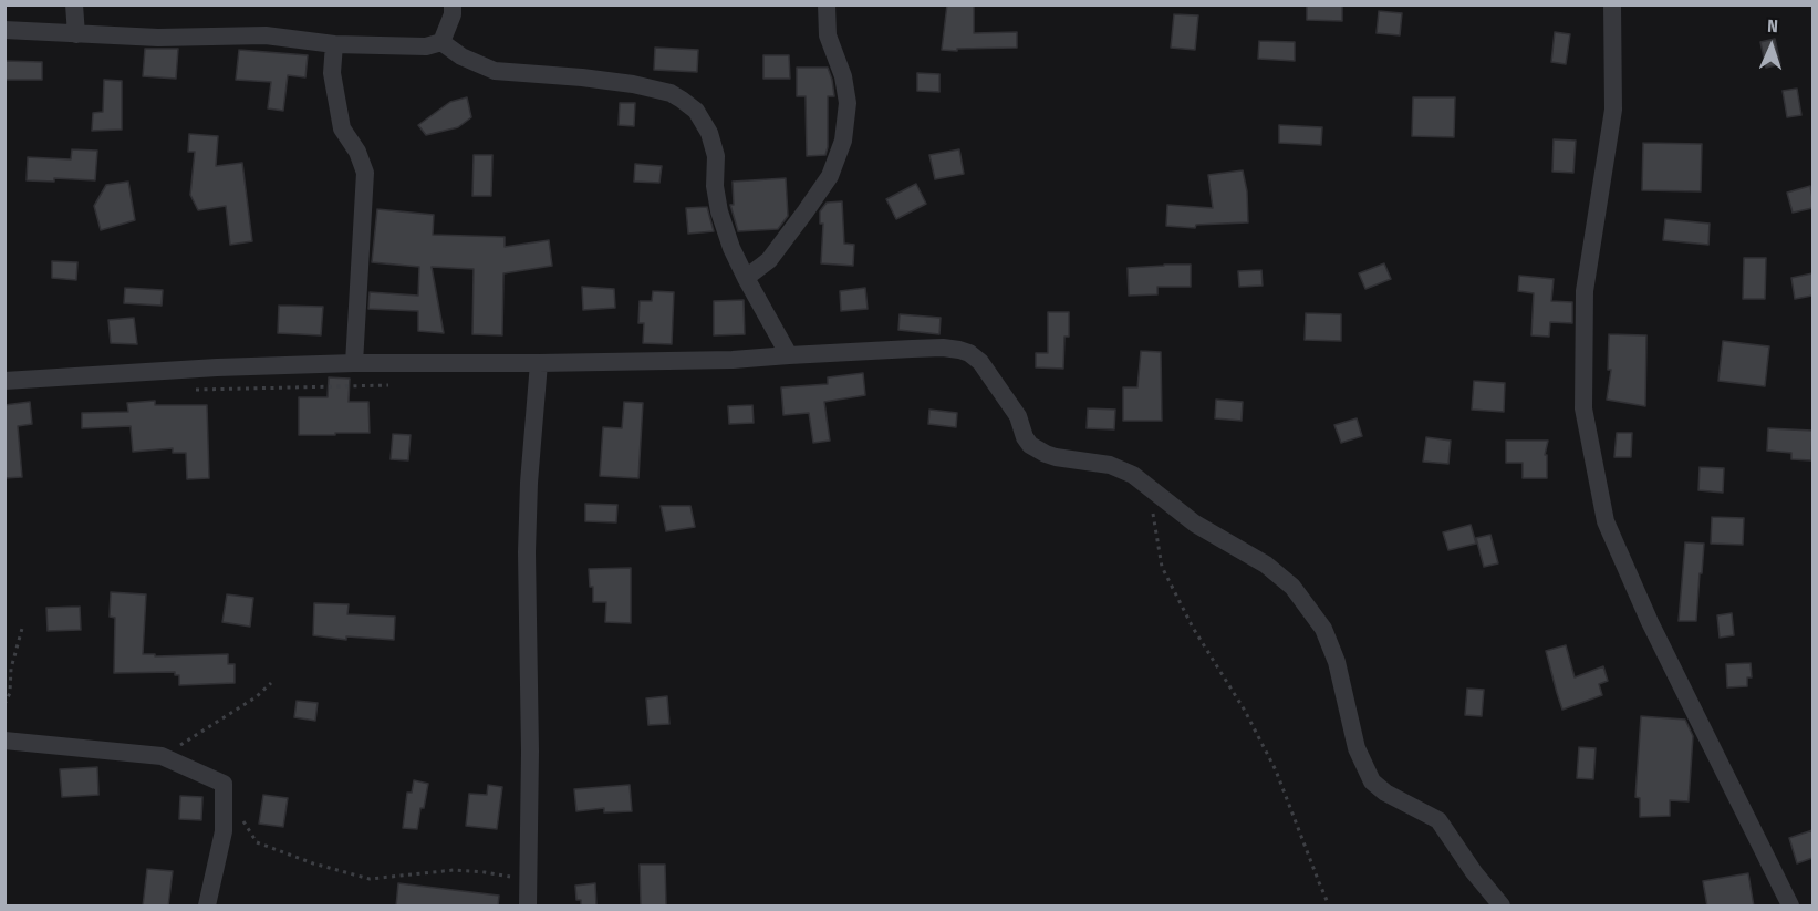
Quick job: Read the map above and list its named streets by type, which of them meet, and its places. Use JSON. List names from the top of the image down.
{
  "north": "top"
}
